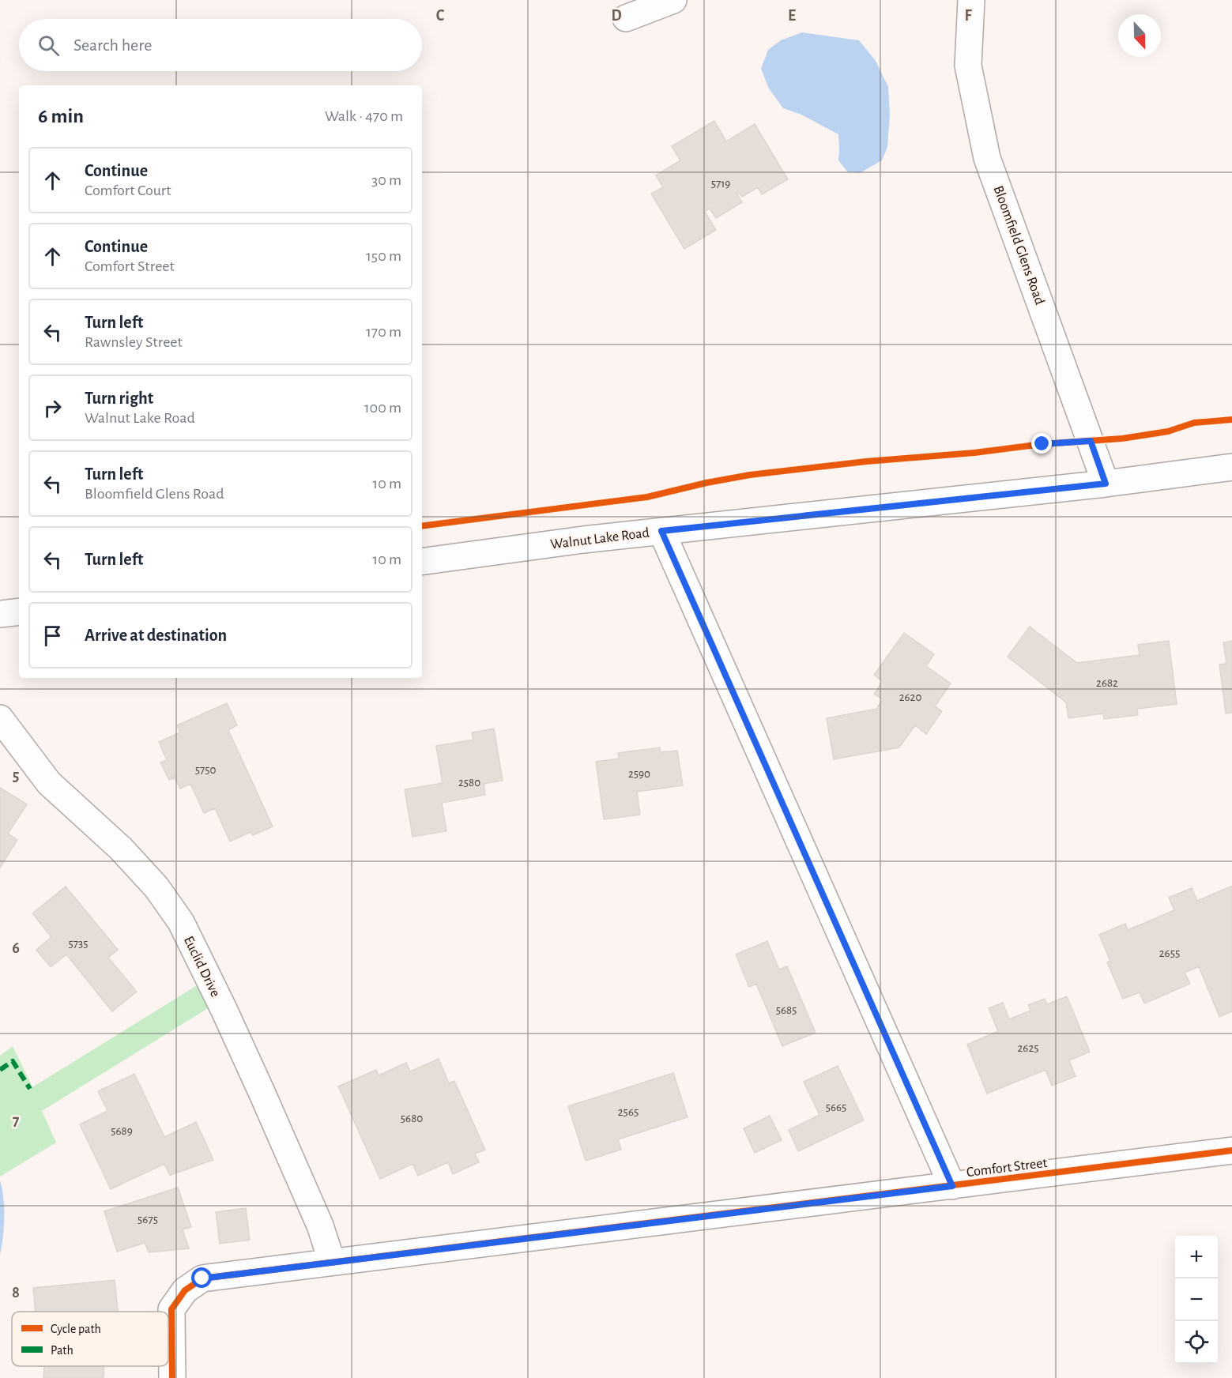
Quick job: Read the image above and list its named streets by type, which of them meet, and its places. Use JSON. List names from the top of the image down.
{
  "streets": {
    "street": [
      "Bloomfield Glens Road",
      "Walnut Lake Road",
      "Euclid Drive",
      "Comfort Street"
    ]
  },
  "crossings": [
    ["Bloomfield Glens Road", "Walnut Lake Road"],
    ["Euclid Drive", "Comfort Street"]
  ],
  "house_numbers": [
    "5719",
    "2682",
    "2620",
    "5750",
    "2590",
    "2580",
    "5735",
    "2655",
    "5685",
    "2625",
    "5665",
    "2565",
    "5680",
    "5689",
    "5675"
  ],
  "legend": ["Cycle path", "Path"],
  "north": "bottom",
  "page": {
    "search": "Search here",
    "heading": ["6 min", "Walk · 470 m"],
    "list": [
      ["Continue", "Comfort Court", "30 m"],
      ["Continue", "Comfort Street", "150 m"],
      ["Turn left", "Rawnsley Street", "170 m"],
      ["Turn right", "Walnut Lake Road", "100 m"],
      ["Turn left", "Bloomfield Glens Road", "10 m"],
      ["Turn left", "10 m"],
      "Arrive at destination"
    ],
    "map_buttons": ["+", "−"]
  },
  "grid": {
    "columns": [
      "C",
      "D",
      "E",
      "F"
    ],
    "rows": [
      "5",
      "6",
      "7",
      "8"
    ]
  }
}
